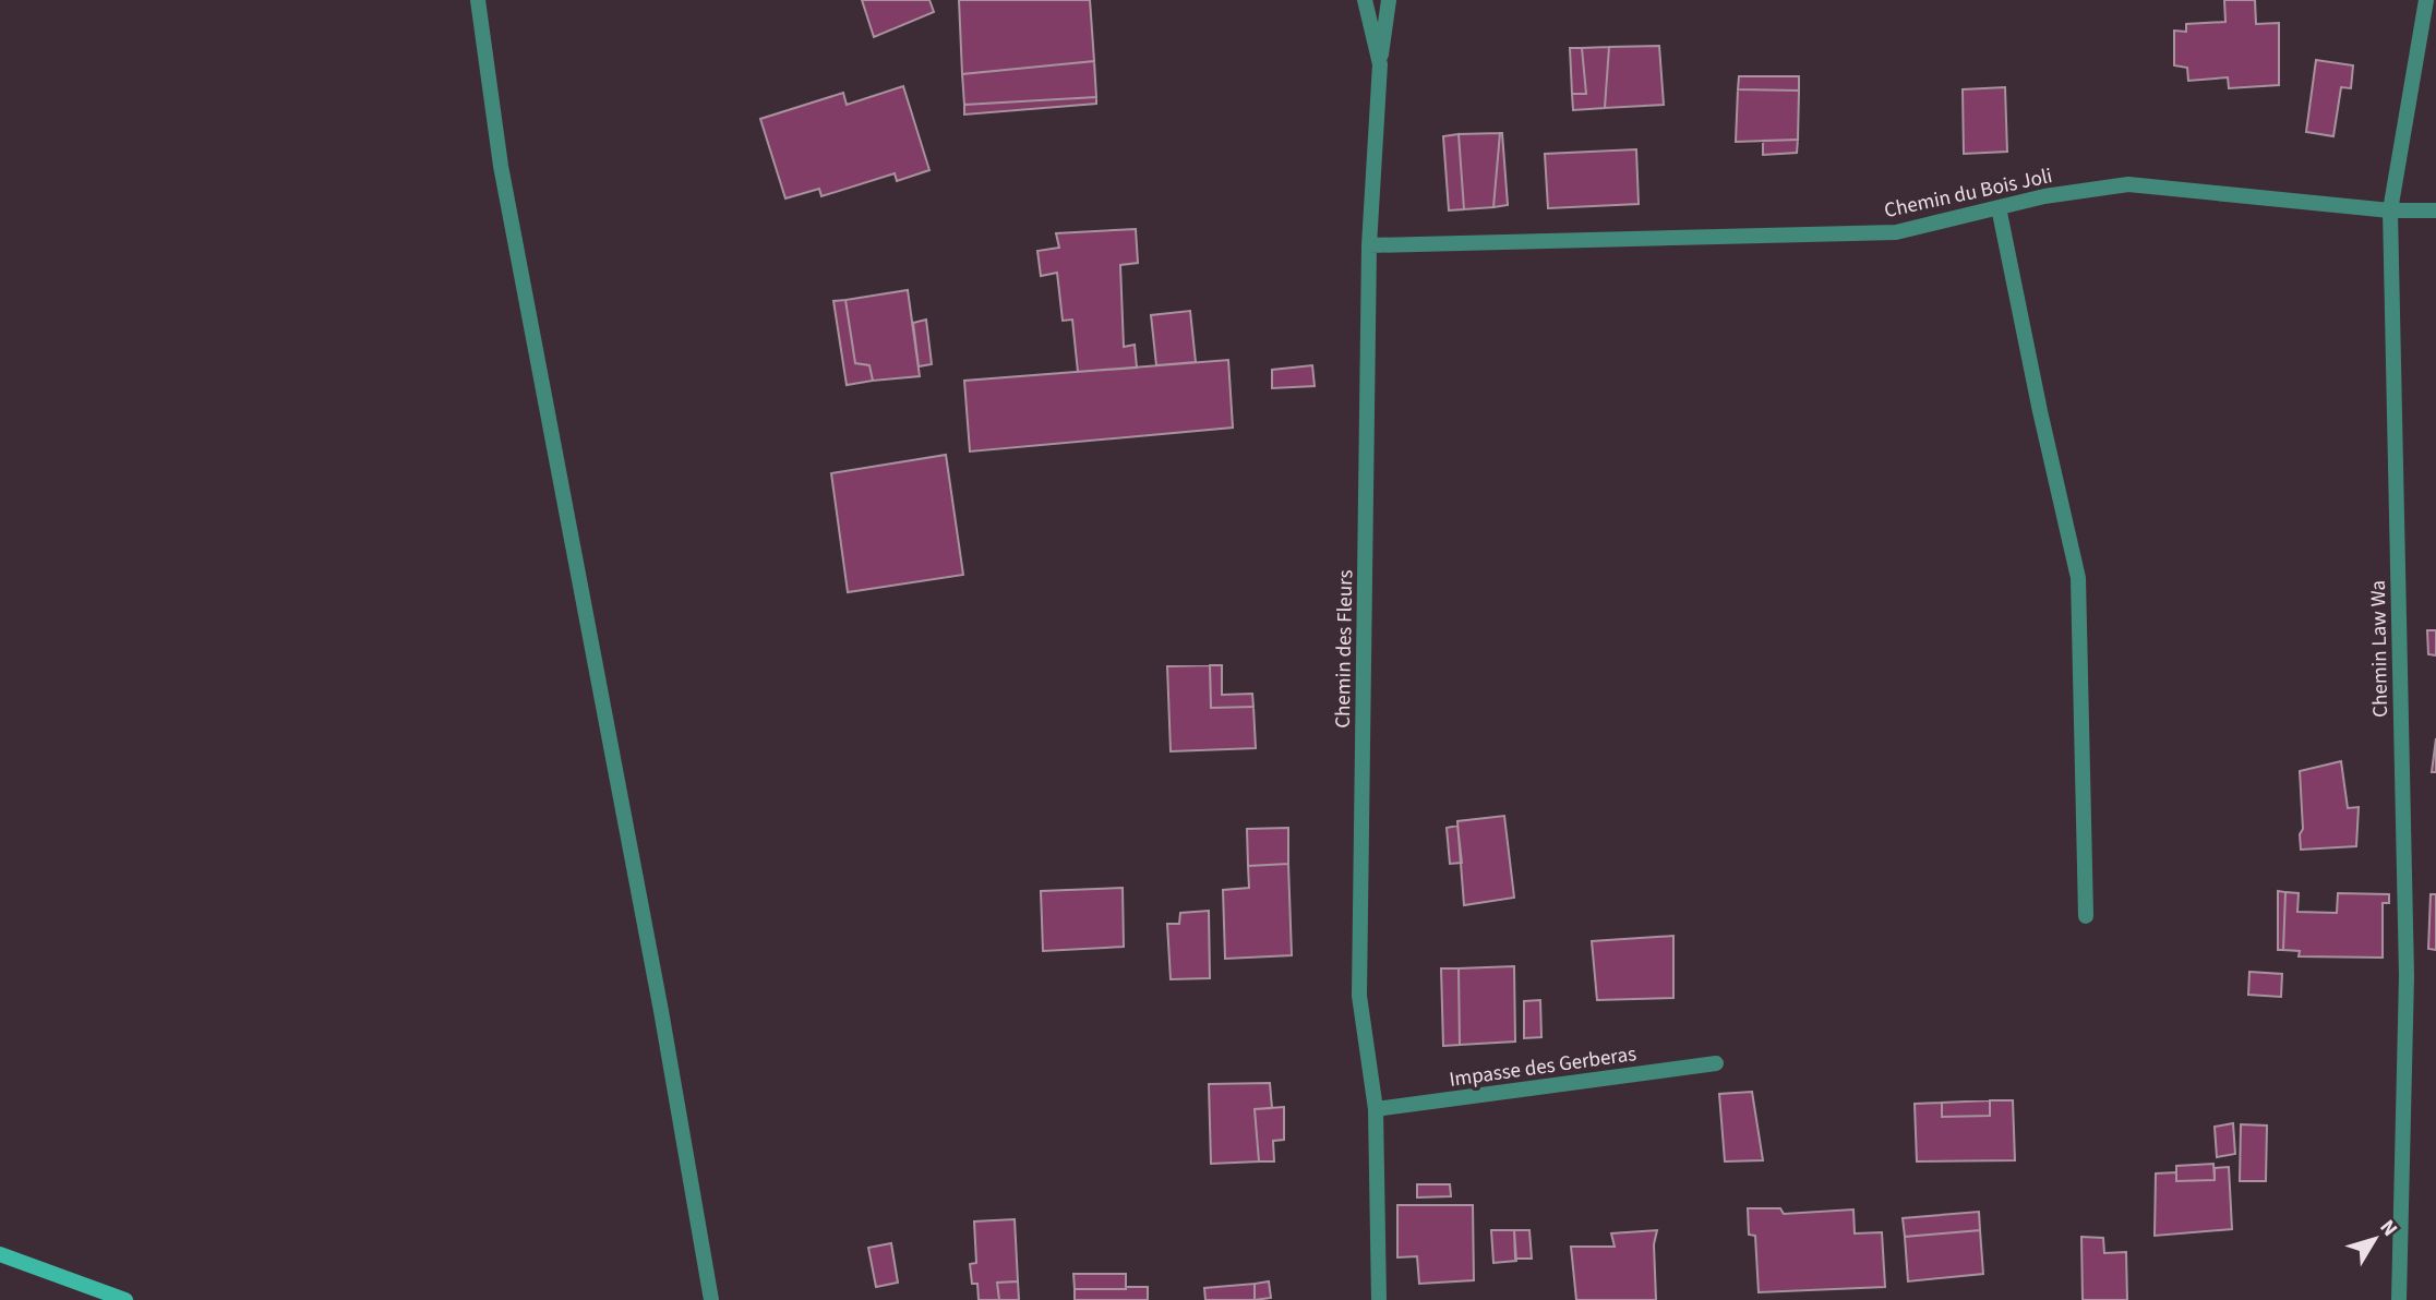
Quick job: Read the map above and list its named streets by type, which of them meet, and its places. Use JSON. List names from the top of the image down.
{
  "streets": {
    "street": [
      "Chemin du Bois Joli",
      "Chemin des Fleurs",
      "Chemin Law Wa",
      "Impasse des Gerberas"
    ]
  },
  "crossings": [
    ["Chemin du Bois Joli", "Chemin des Fleurs"],
    ["Chemin du Bois Joli", "Chemin Law Wa"],
    ["Chemin des Fleurs", "Impasse des Gerberas"]
  ],
  "north": "top right"
}
